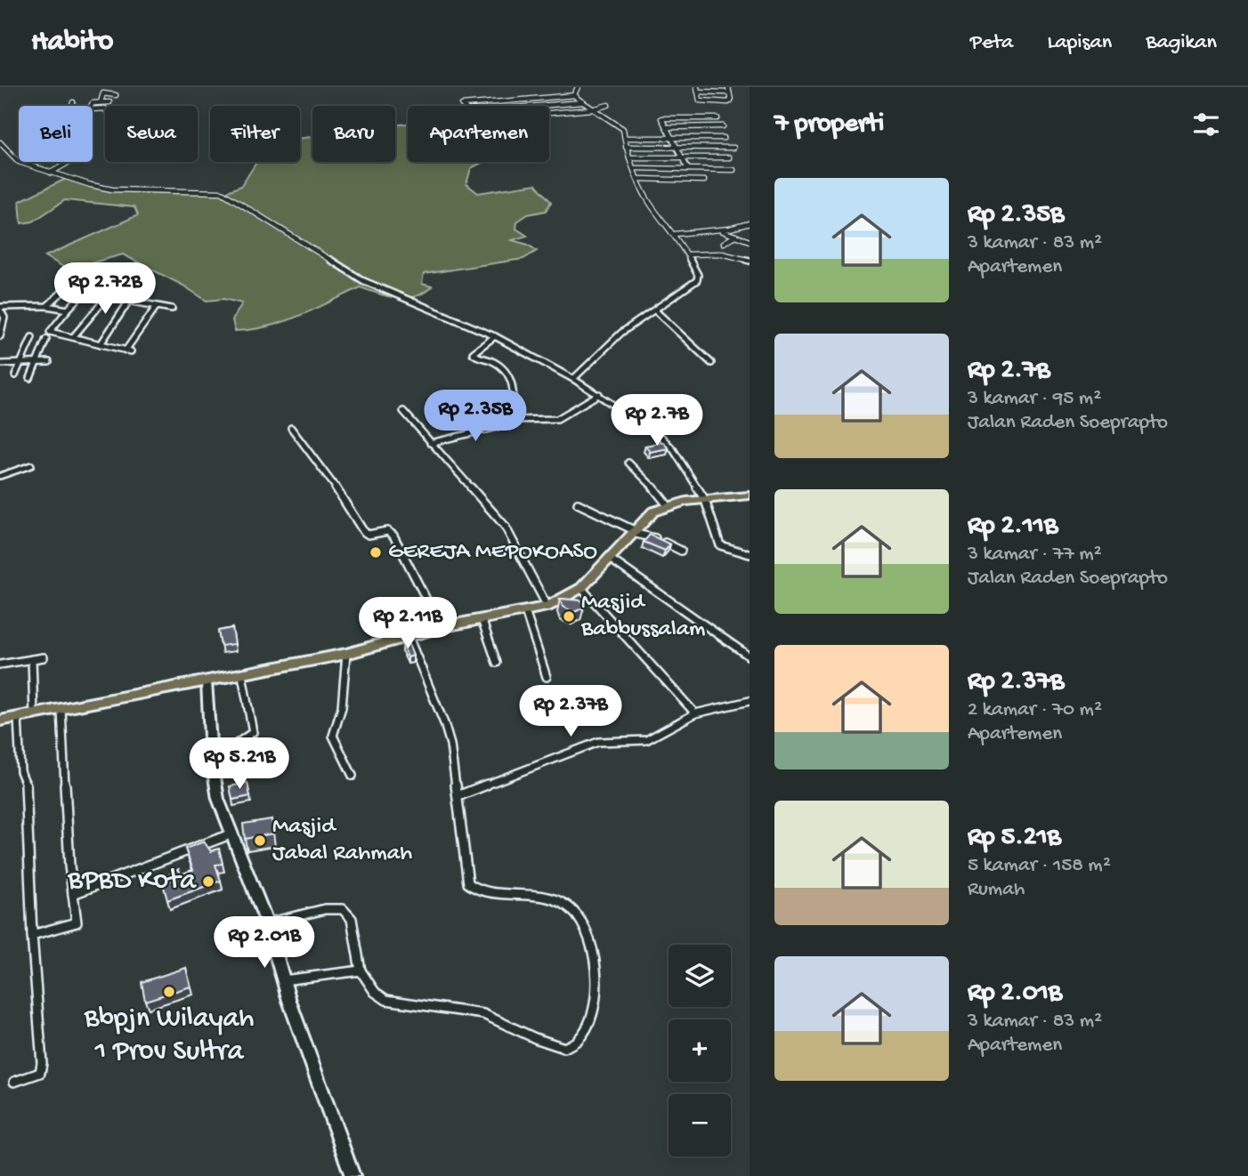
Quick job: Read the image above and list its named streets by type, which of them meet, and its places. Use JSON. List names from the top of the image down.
{
  "places": [
    "GEREJA MEPOKOASO",
    "Masjid Babbussalam",
    "Masjid Jabal Rahmah",
    "BPBD Kota",
    "Bbpjn Wilayah 1 Prov Sultra"
  ],
  "page": {
    "header": "Habito",
    "nav": ["Peta", "Lapisan", "Bagikan"],
    "heading": "7 properti",
    "chip": [
      "Beli",
      "Sewa",
      "Filter",
      "Baru",
      "Apartemen"
    ],
    "list": [
      {
        "name": "Rp 2.35B",
        "note": "3 kamar · 83 m² · Apartemen"
      },
      {
        "name": "Rp 2.7B",
        "note": "3 kamar · 95 m² · Jalan Raden Soeprapto"
      },
      {
        "name": "Rp 2.11B",
        "note": "3 kamar · 77 m² · Jalan Raden Soeprapto"
      },
      {
        "name": "Rp 2.37B",
        "note": "2 kamar · 70 m² · Apartemen"
      },
      {
        "name": "Rp 5.21B",
        "note": "5 kamar · 158 m² · Rumah"
      },
      {
        "name": "Rp 2.01B",
        "note": "3 kamar · 83 m² · Apartemen"
      }
    ],
    "price": [
      "Rp 2.72B",
      "Rp 2.35B",
      "Rp 2.7B",
      "Rp 2.11B",
      "Rp 2.37B",
      "Rp 5.21B",
      "Rp 2.01B"
    ],
    "map_buttons": ["+", "−"]
  }
}
